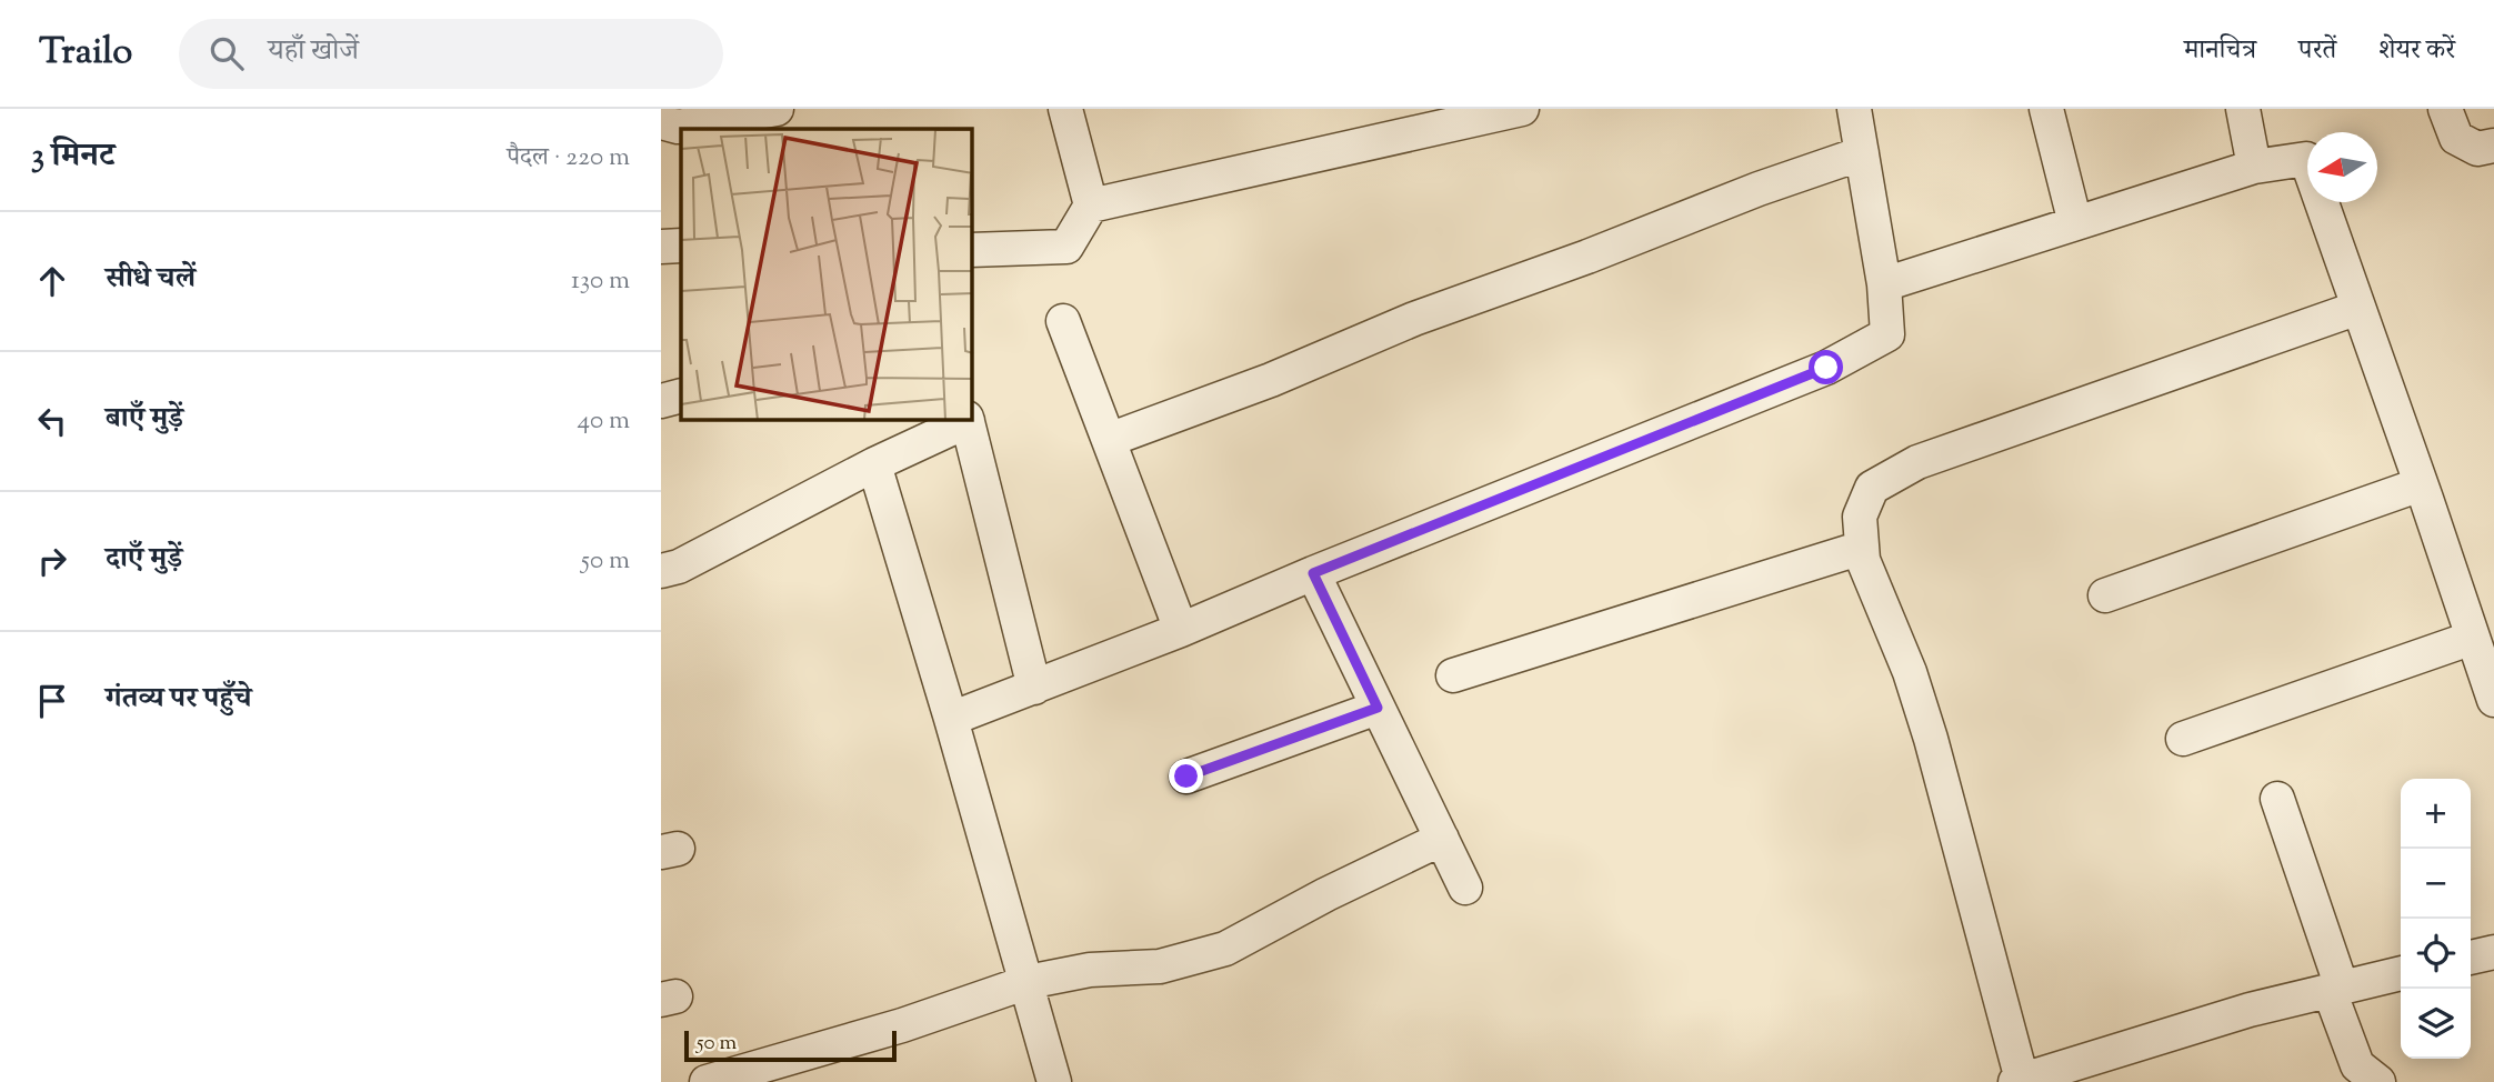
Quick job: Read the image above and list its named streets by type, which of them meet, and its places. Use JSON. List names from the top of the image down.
{
  "scale_bar": "50 m",
  "north": "left",
  "page": {
    "header": "Trailo",
    "search": "यहाँ खोजें",
    "nav": ["मानचित्र", "परतें", "शेयर करें"],
    "heading": ["3 मिनट", "पैदल · 220 m"],
    "list": [
      ["सीधे चलें", "130 m"],
      ["बाएँ मुड़ें", "40 m"],
      ["दाएँ मुड़ें", "50 m"],
      "गंतव्य पर पहुँचे"
    ],
    "map_buttons": ["+", "−"],
    "scale": "50 m"
  }
}
